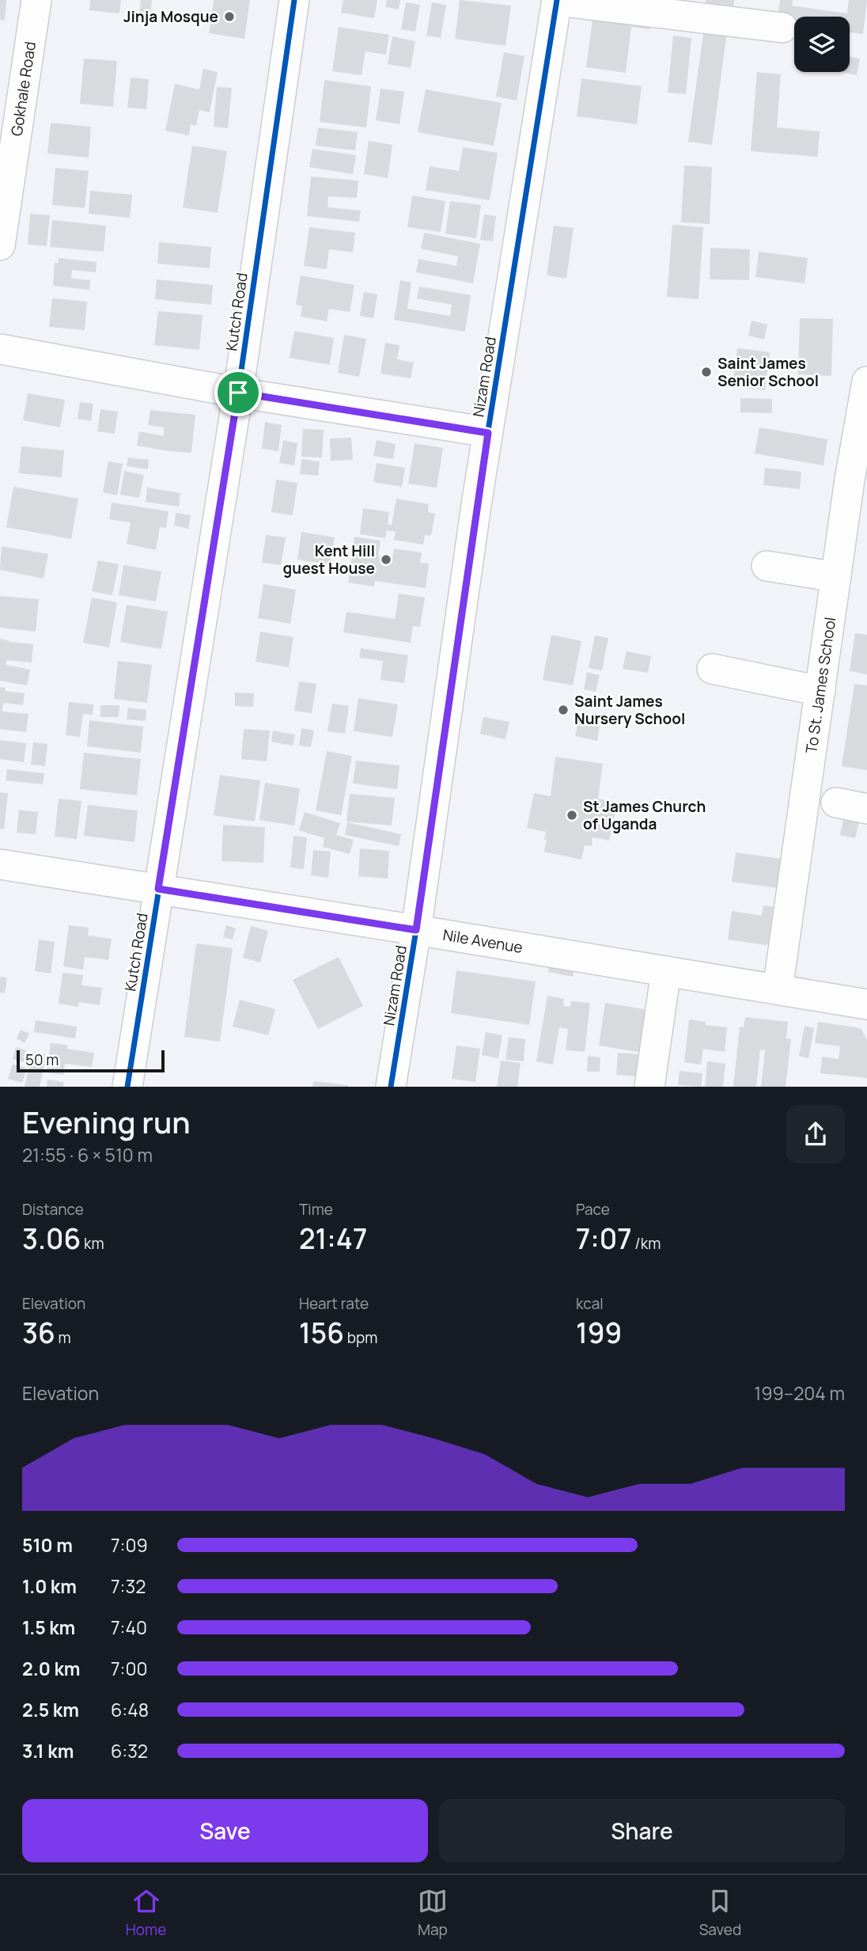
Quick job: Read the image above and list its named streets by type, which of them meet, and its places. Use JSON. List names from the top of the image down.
{
  "streets": {
    "street": [
      "Gokhale Road",
      "Kutch Road",
      "Nizam Road",
      "To St. James School",
      "Nile Avenue"
    ]
  },
  "crossings": [
    ["Kutch Road", "Nile Avenue"],
    ["Nizam Road", "Nile Avenue"],
    ["To St. James School", "Nile Avenue"]
  ],
  "places": [
    "Jinja Mosque",
    "Saint James Senior School",
    "Kent Hill guest House",
    "Saint James Nursery School",
    "St James Church of Uganda"
  ],
  "scale_bar": "50 m",
  "page": {
    "scale": "50 m",
    "heading": ["Evening run", "21:55 · 6 × 510 m"],
    "stats": [
      ["Distance", "3.06 km"],
      ["Time", "21:47"],
      ["Pace", "7:07 /km"],
      ["Elevation", "36 m"],
      ["Heart rate", "156 bpm"],
      ["kcal", "199"]
    ],
    "chart": ["Elevation", "199–204 m"],
    "list": [
      {
        "name": "510 m",
        "note": "7:09"
      },
      {
        "name": "1.0 km",
        "note": "7:32"
      },
      {
        "name": "1.5 km",
        "note": "7:40"
      },
      {
        "name": "2.0 km",
        "note": "7:00"
      },
      {
        "name": "2.5 km",
        "note": "6:48"
      },
      {
        "name": "3.1 km",
        "note": "6:32"
      }
    ],
    "buttons": ["Save", "Share"],
    "tabs": ["Home", "Map", "Saved"]
  }
}
